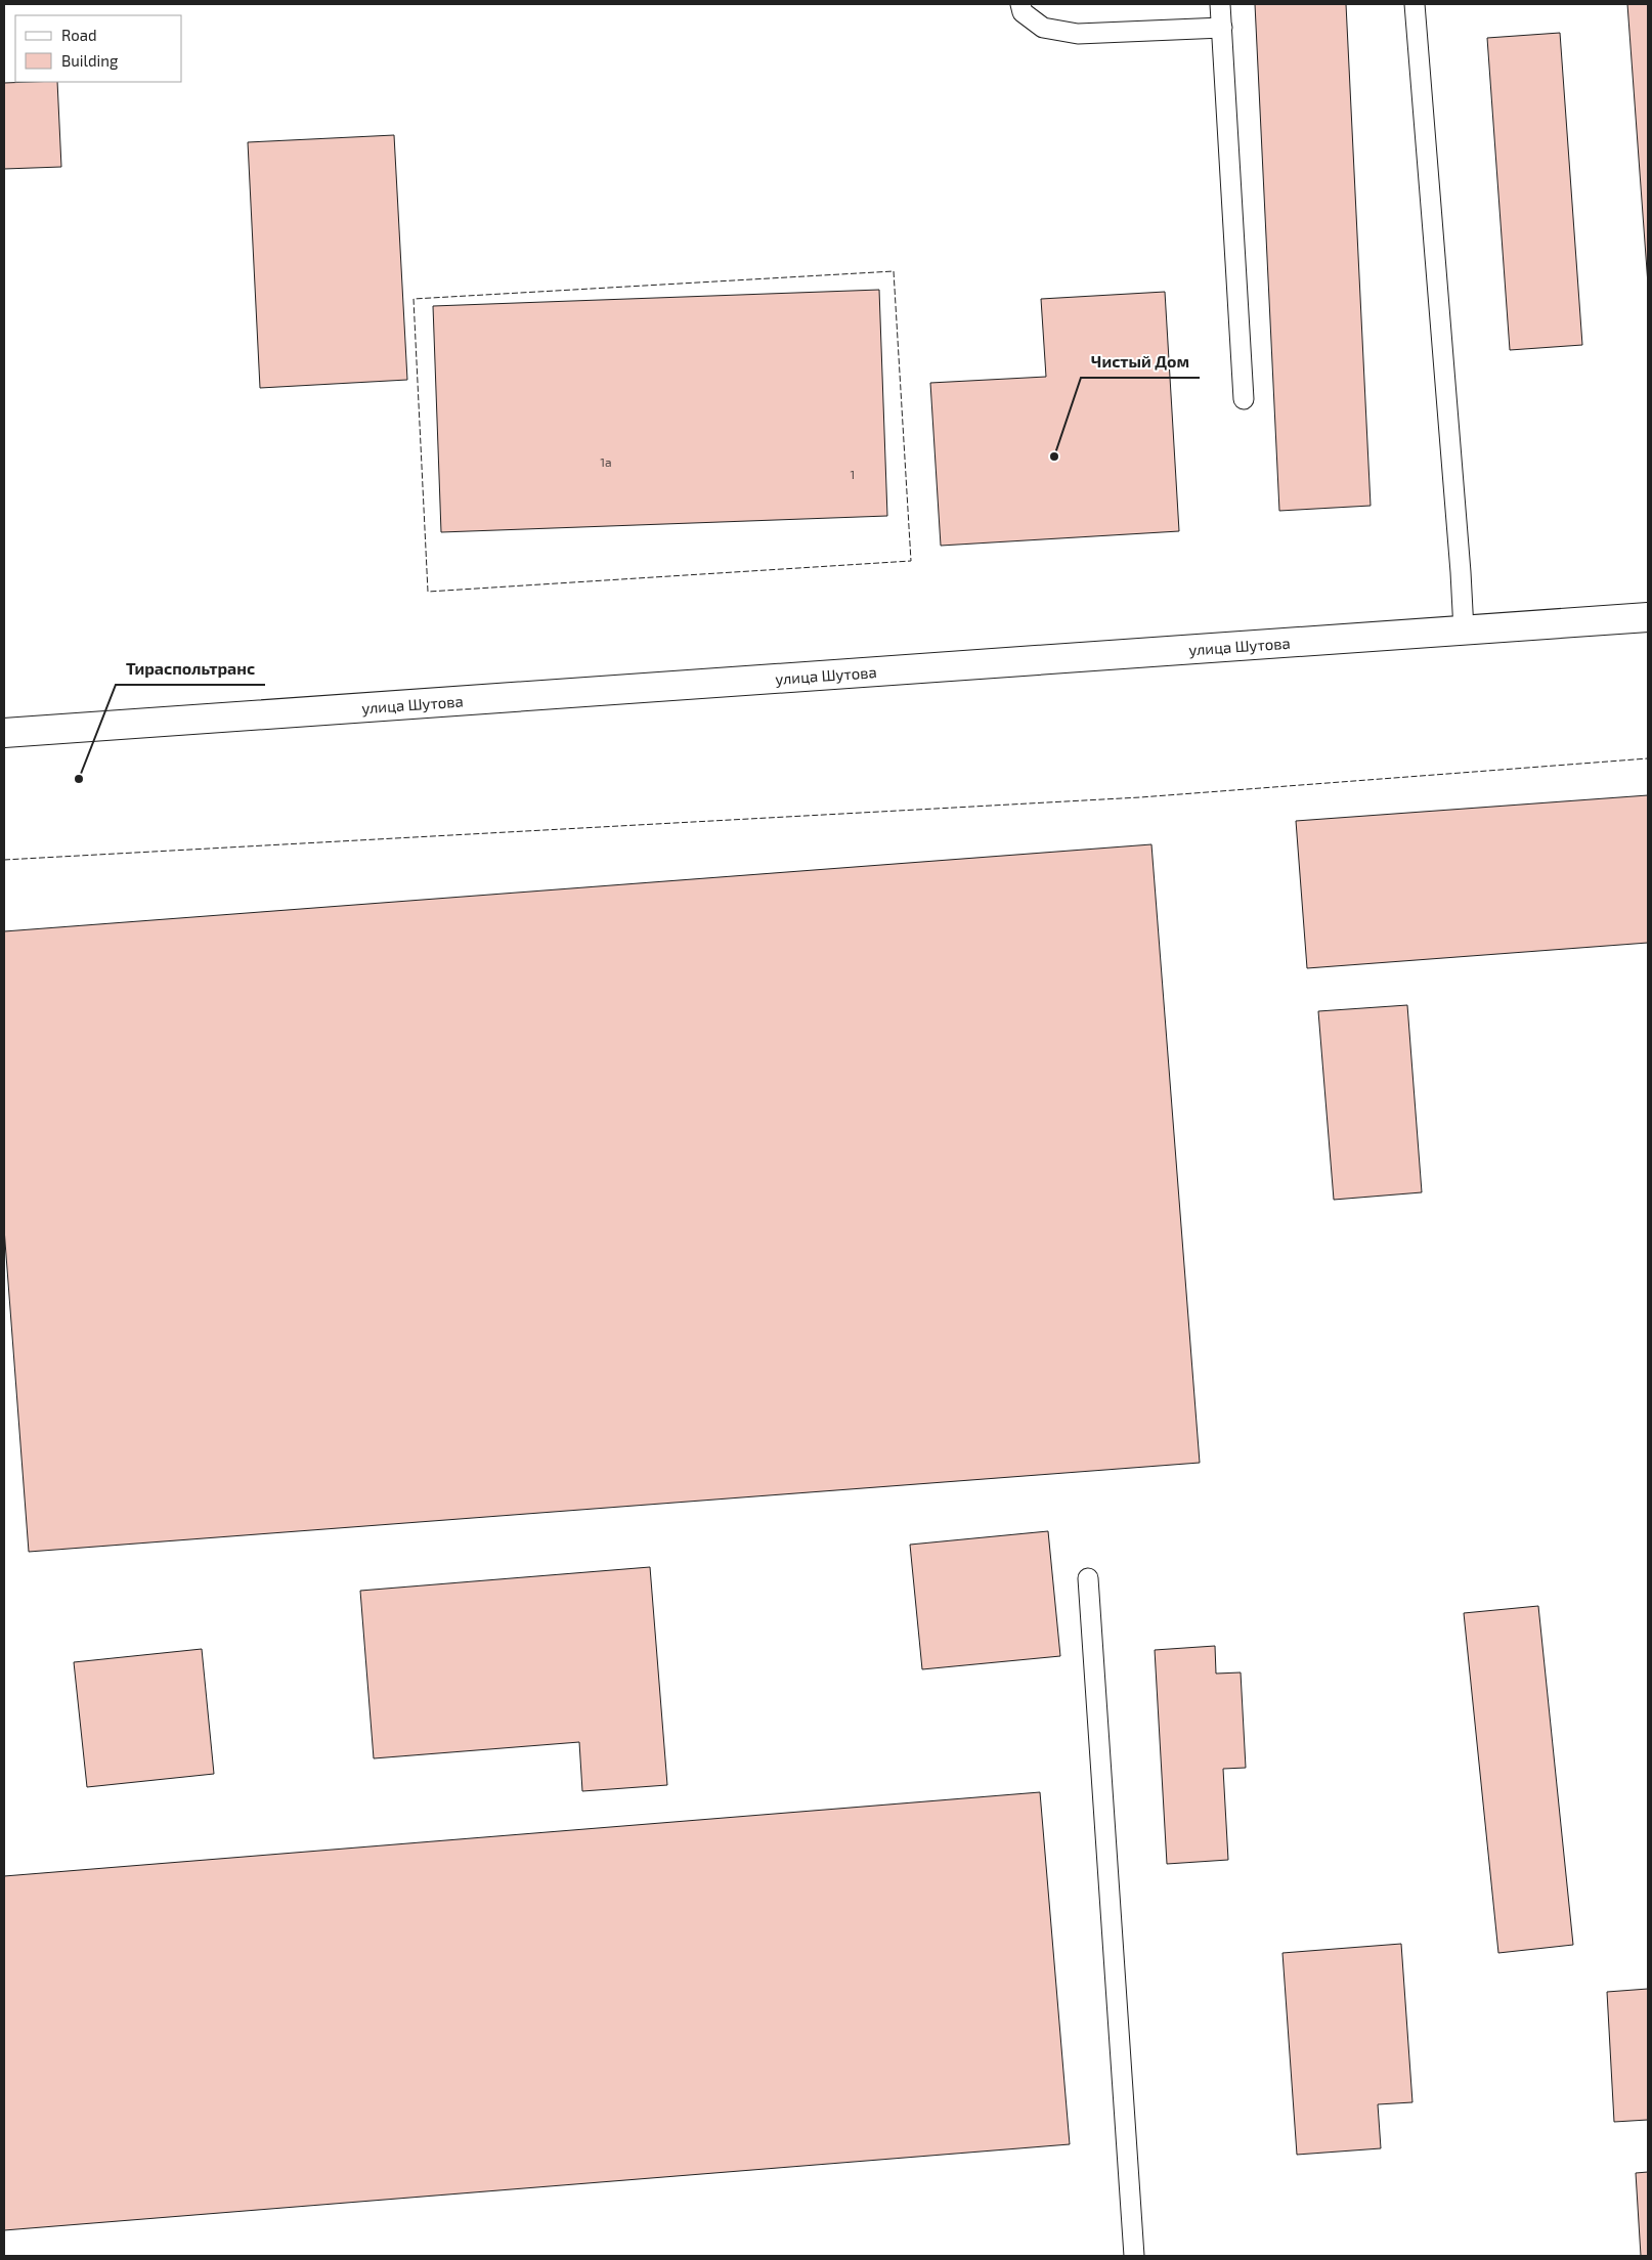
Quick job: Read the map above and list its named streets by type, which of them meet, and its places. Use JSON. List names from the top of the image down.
{
  "streets": {
    "street": ["улица Шутова"]
  },
  "places": ["Чистый Дом", "Тираспольтранс"],
  "house_numbers": ["1а", "1"],
  "legend": ["Road", "Building"]
}
